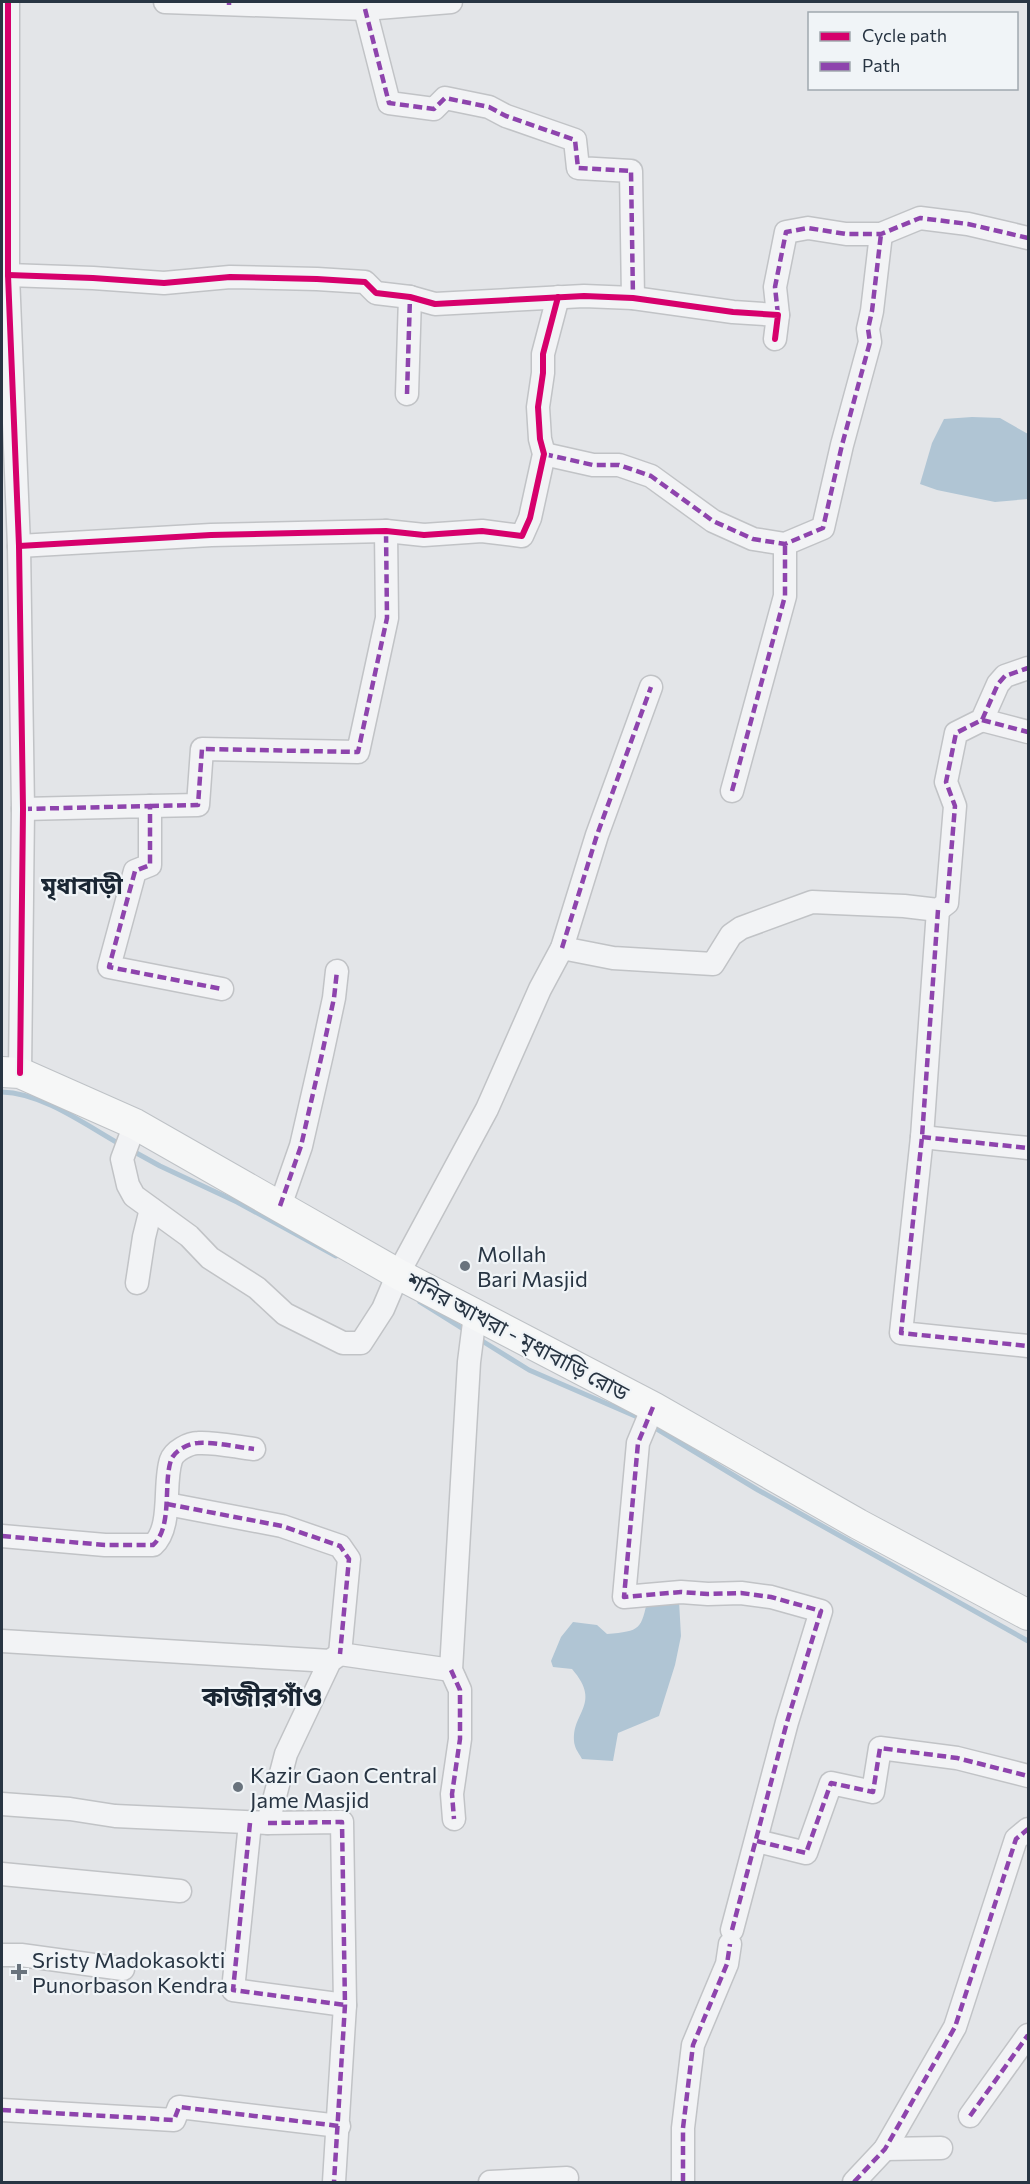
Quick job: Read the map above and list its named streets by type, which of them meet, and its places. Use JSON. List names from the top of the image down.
{
  "streets": {
    "main road": ["শনির আখরা - মৃধাবাড়ি রোড"]
  },
  "districts": ["মৃধাবাড়ী", "কাজীরগাঁও"],
  "places": {
    "other": ["Mollah Bari Masjid", "Kazir Gaon Central Jame Masjid"],
    "health": ["Sristy Madokasokti Punorbason Kendra"]
  },
  "legend": ["Cycle path", "Path"]
}
